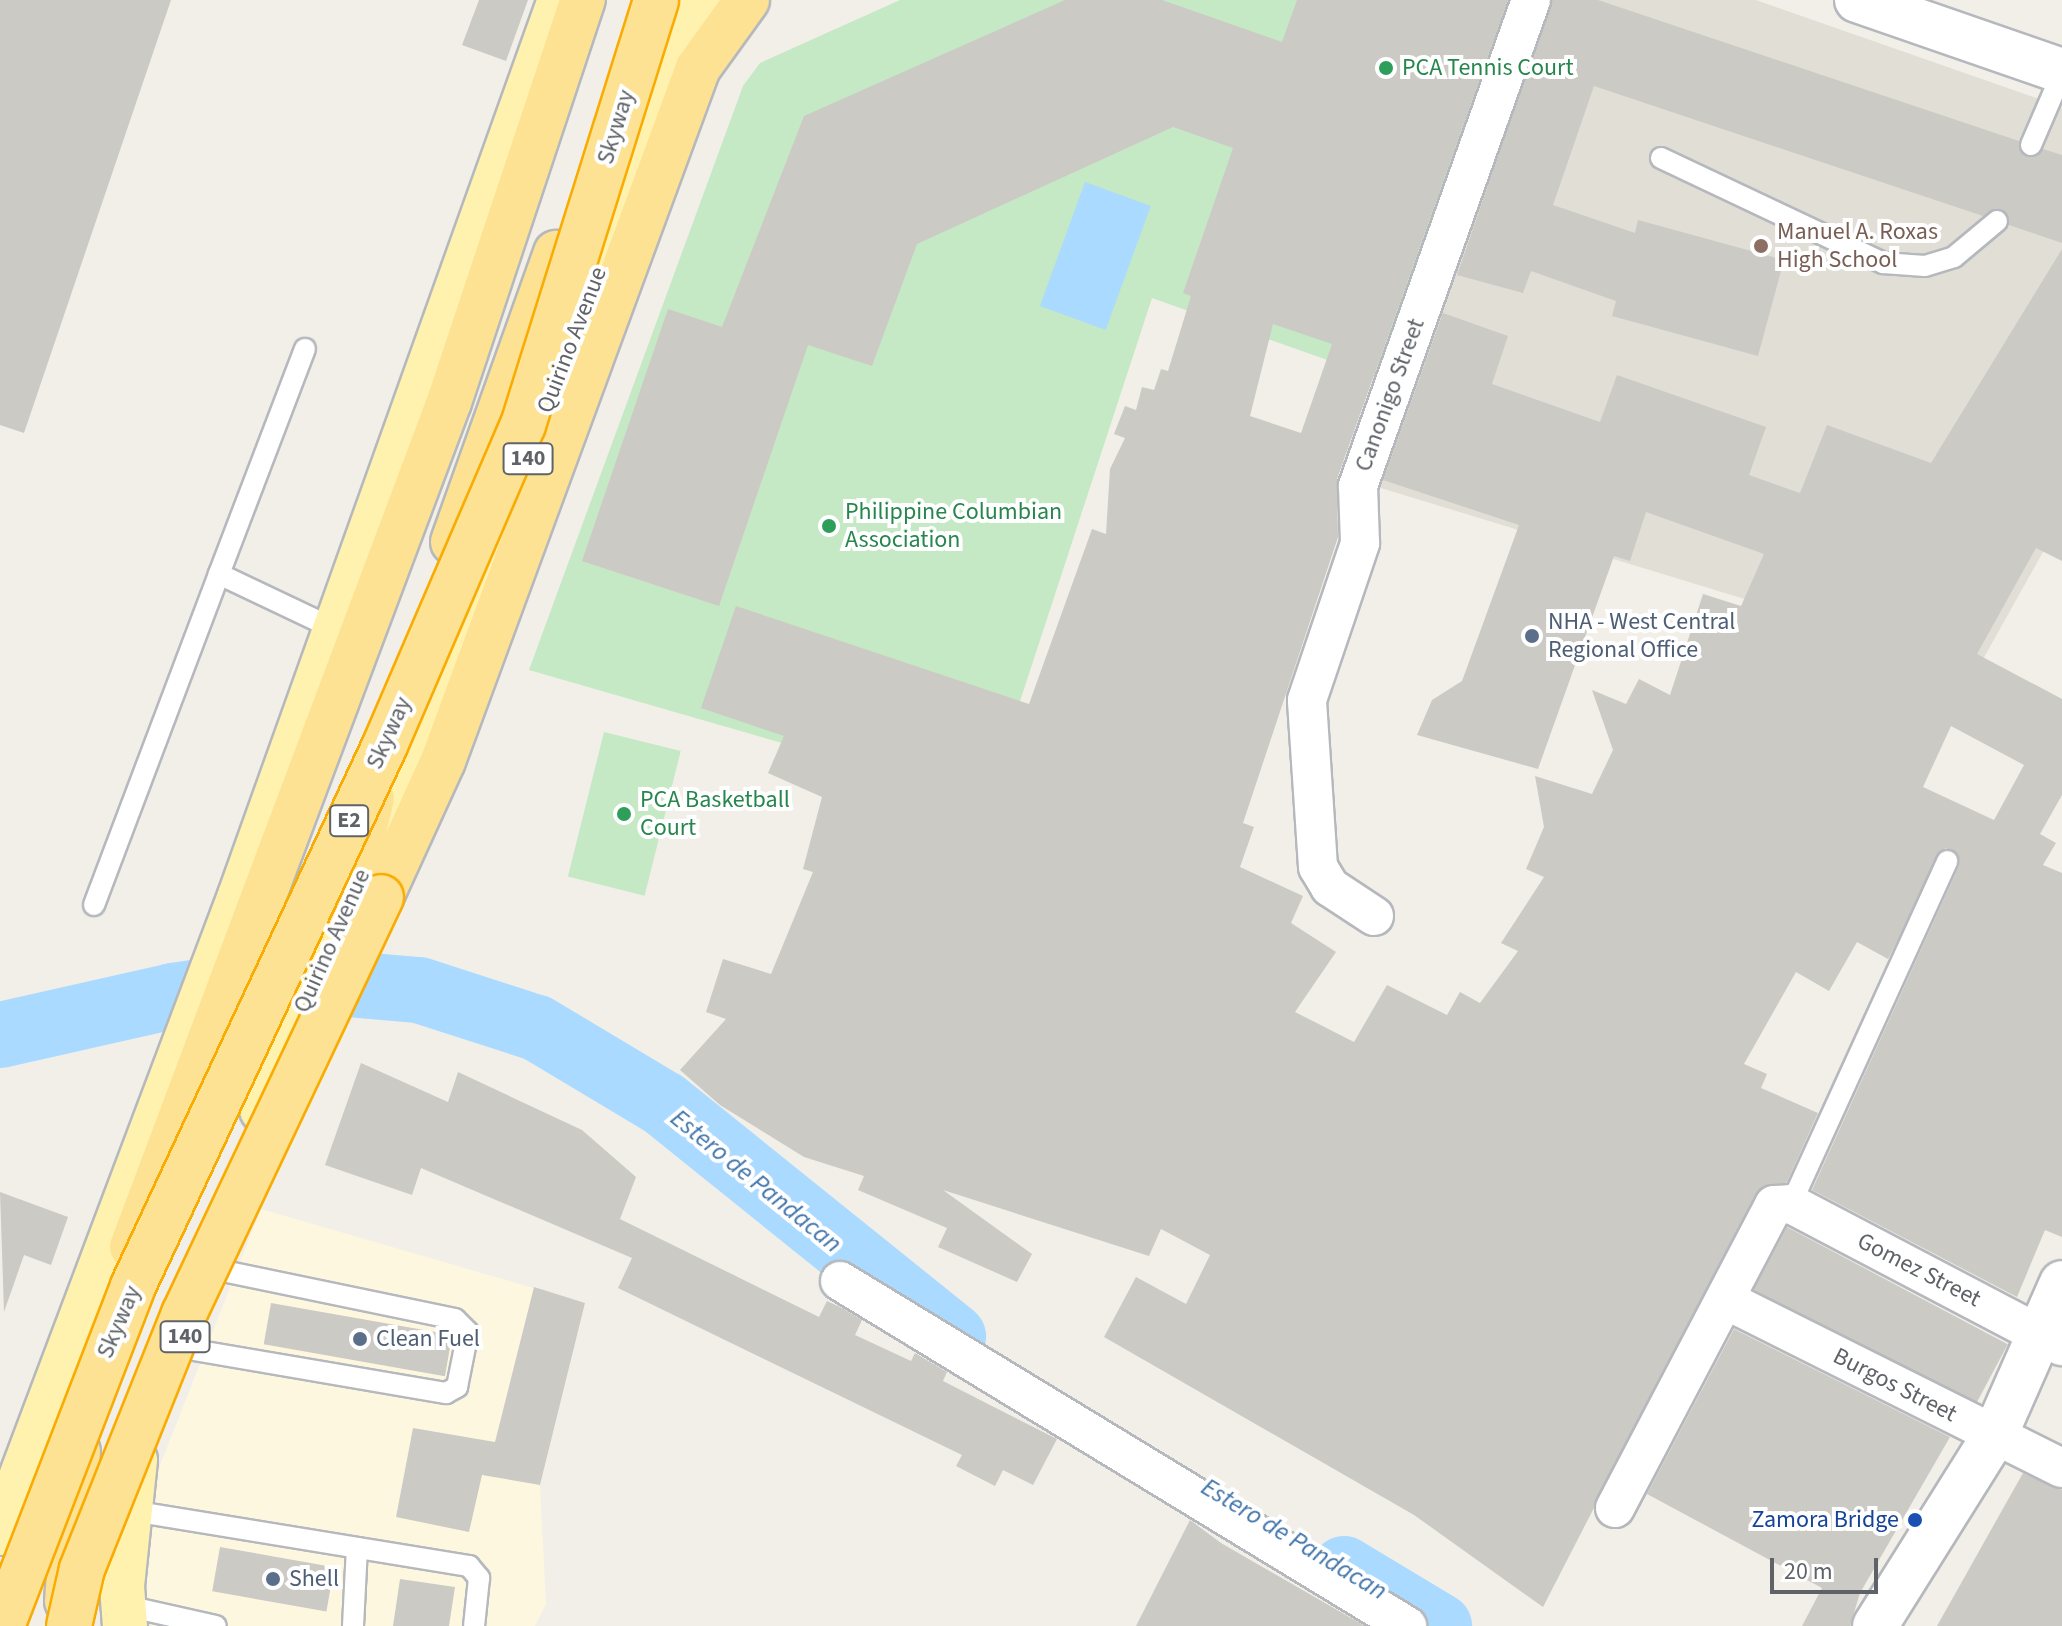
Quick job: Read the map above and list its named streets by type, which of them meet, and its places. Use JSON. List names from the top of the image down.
{
  "streets": {
    "highway": ["Skyway", "E2"],
    "main road": ["Quirino Avenue", "140"],
    "street": ["Canonigo Street", "Gomez Street", "Burgos Street"]
  },
  "water": ["Estero de Pandacan"],
  "places": [
    "PCA Tennis Court",
    "Manuel A. Roxas High School",
    "Philippine Columbian Association",
    "NHA - West Central Regional Office",
    "PCA Basketball Court",
    "Clean Fuel",
    "Zamora Bridge",
    "Shell"
  ],
  "scale_bar": "20 m"
}
